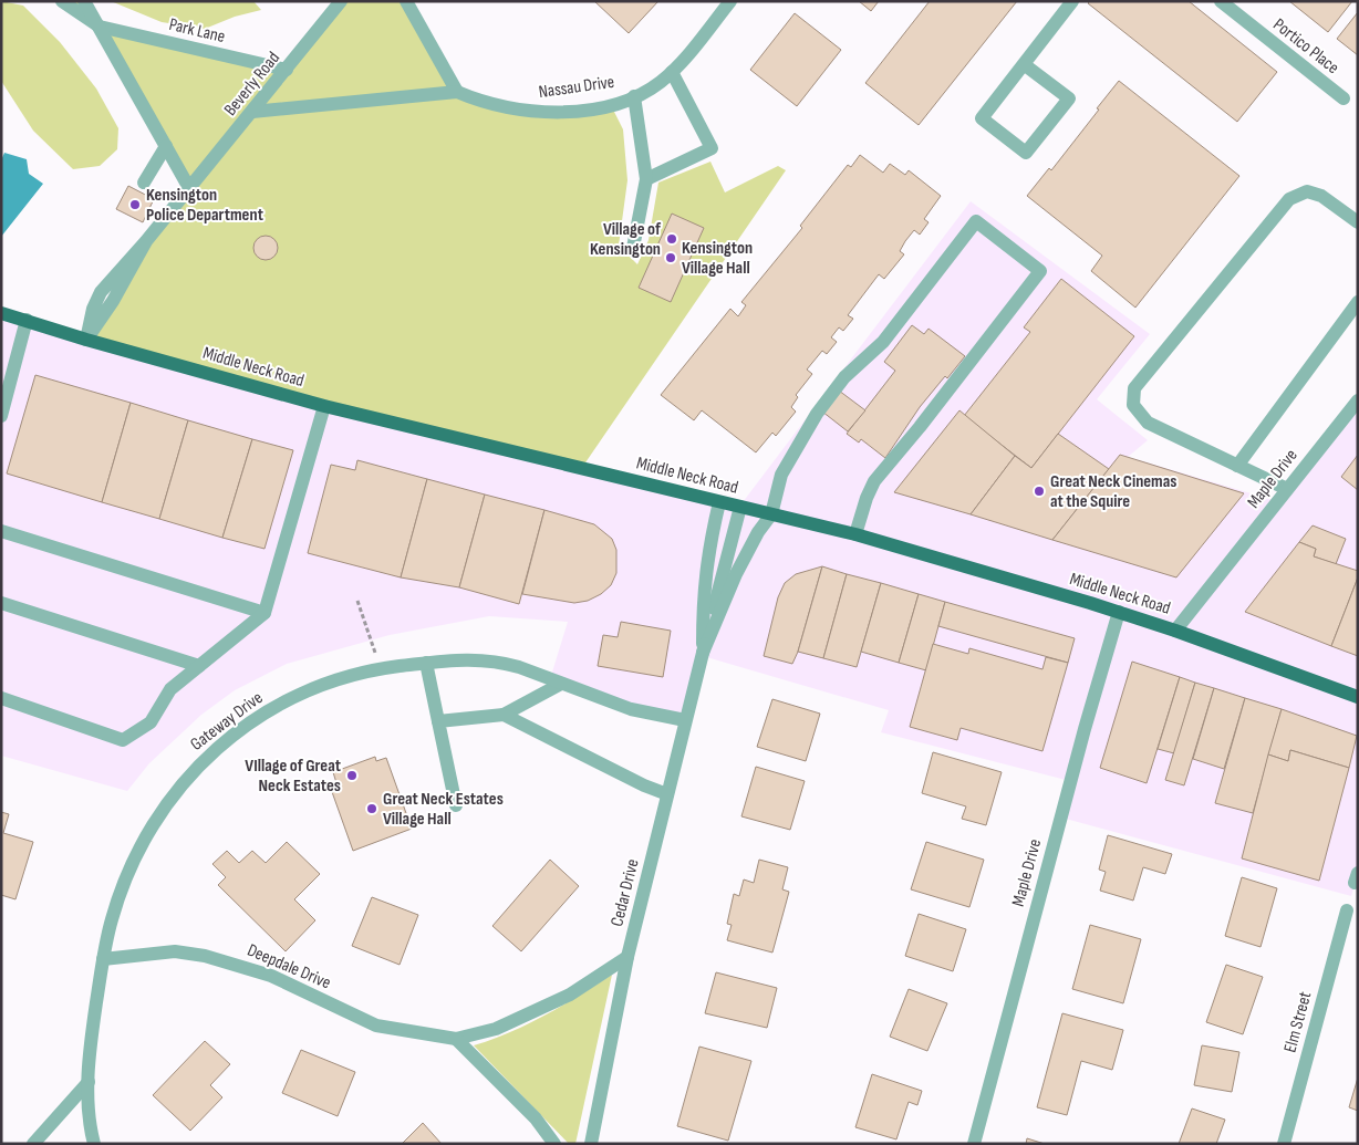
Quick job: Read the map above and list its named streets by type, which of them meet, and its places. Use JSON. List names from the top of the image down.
{
  "streets": {
    "main road": ["Middle Neck Road"],
    "street": [
      "Park Lane",
      "Portico Place",
      "Beverly Road",
      "Nassau Drive",
      "Maple Drive",
      "Gateway Drive",
      "Cedar Drive",
      "Deepdale Drive",
      "Elm Street"
    ]
  },
  "crossings": [
    ["Park Lane", "Beverly Road"],
    ["Beverly Road", "Nassau Drive"],
    ["Beverly Road", "Middle Neck Road"],
    ["Middle Neck Road", "Maple Drive"],
    ["Middle Neck Road", "Cedar Drive"],
    ["Gateway Drive", "Cedar Drive"],
    ["Gateway Drive", "Deepdale Drive"],
    ["Cedar Drive", "Deepdale Drive"]
  ],
  "places": [
    "Kensington Police Department",
    "Village of Kensington",
    "Kensington Village Hall",
    "Great Neck Cinemas at the Squire",
    "VIllage of Great Neck Estates",
    "Great Neck Estates Village Hall"
  ]
}
